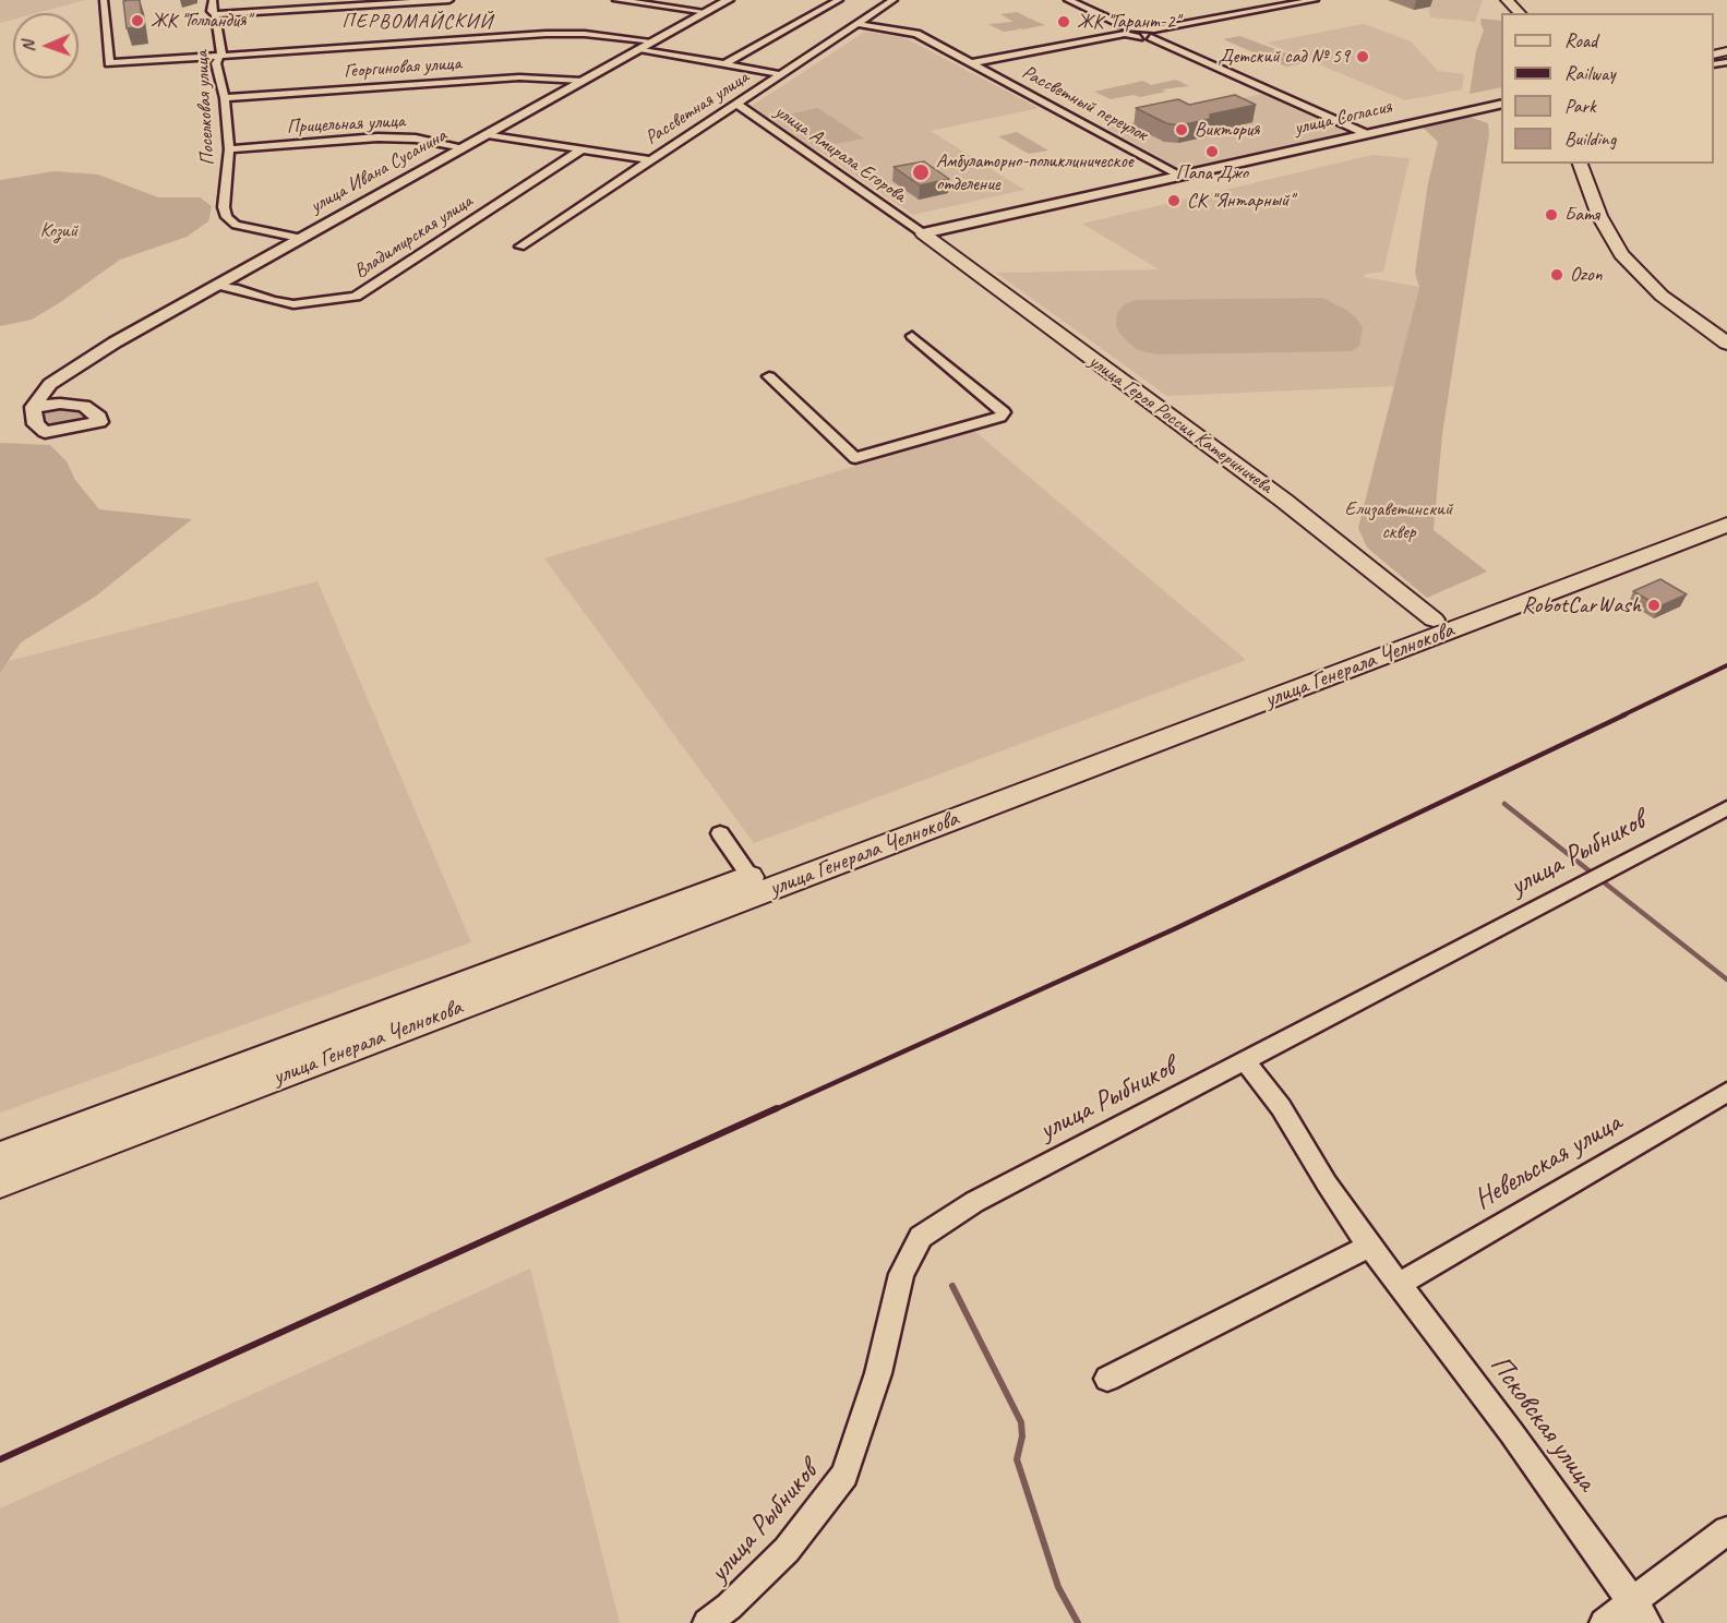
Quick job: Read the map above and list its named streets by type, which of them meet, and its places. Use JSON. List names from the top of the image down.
{
  "streets": {
    "main road": ["улица Героя России Катериничева", "улица Генерала Челнокова"],
    "street": [
      "Георгиновая улица",
      "Рассветный переулок",
      "Поселковая улица",
      "Рассветная улица",
      "улица Согласия",
      "Прицельная улица",
      "улица Амирала Егорова",
      "улица Ивана Сусанина",
      "Владимирская улица",
      "улица Рыбников",
      "Невельская улица",
      "Псковская улица"
    ]
  },
  "crossings": [
    ["Георгиновая улица", "Поселковая улица"],
    ["Георгиновая улица", "улица Ивана Сусанина"],
    ["Рассветный переулок", "Рассветная улица"],
    ["Рассветный переулок", "улица Согласия"],
    ["Поселковая улица", "Прицельная улица"],
    ["Поселковая улица", "улица Ивана Сусанина"],
    ["Рассветная улица", "улица Амирала Егорова"],
    ["улица Согласия", "улица Амирала Егорова"],
    ["улица Согласия", "улица Героя России Катериничева"],
    ["Прицельная улица", "улица Ивана Сусанина"],
    ["улица Амирала Егорова", "улица Героя России Катериничева"],
    ["улица Ивана Сусанина", "Владимирская улица"],
    ["улица Героя России Катериничева", "улица Генерала Челнокова"],
    ["улица Рыбников", "Псковская улица"],
    ["Невельская улица", "Псковская улица"]
  ],
  "districts": ["ПЕРВОМАЙСКИЙ"],
  "parks": ["Козий", "Елизаветинский сквер"],
  "places": [
    "ЖК \"Голландия\"",
    "ЖК \"Гарант-2\"",
    "Детский сад № 59",
    "Виктория",
    "Папа Джо",
    "Амбулаторно-поликлиническое отделение",
    "СК \"Янтарный\"",
    "Батя",
    "Ozon",
    "RobotCarWash"
  ],
  "legend": [
    "Road",
    "Railway",
    "Park",
    "Building"
  ],
  "north": "left"
}
